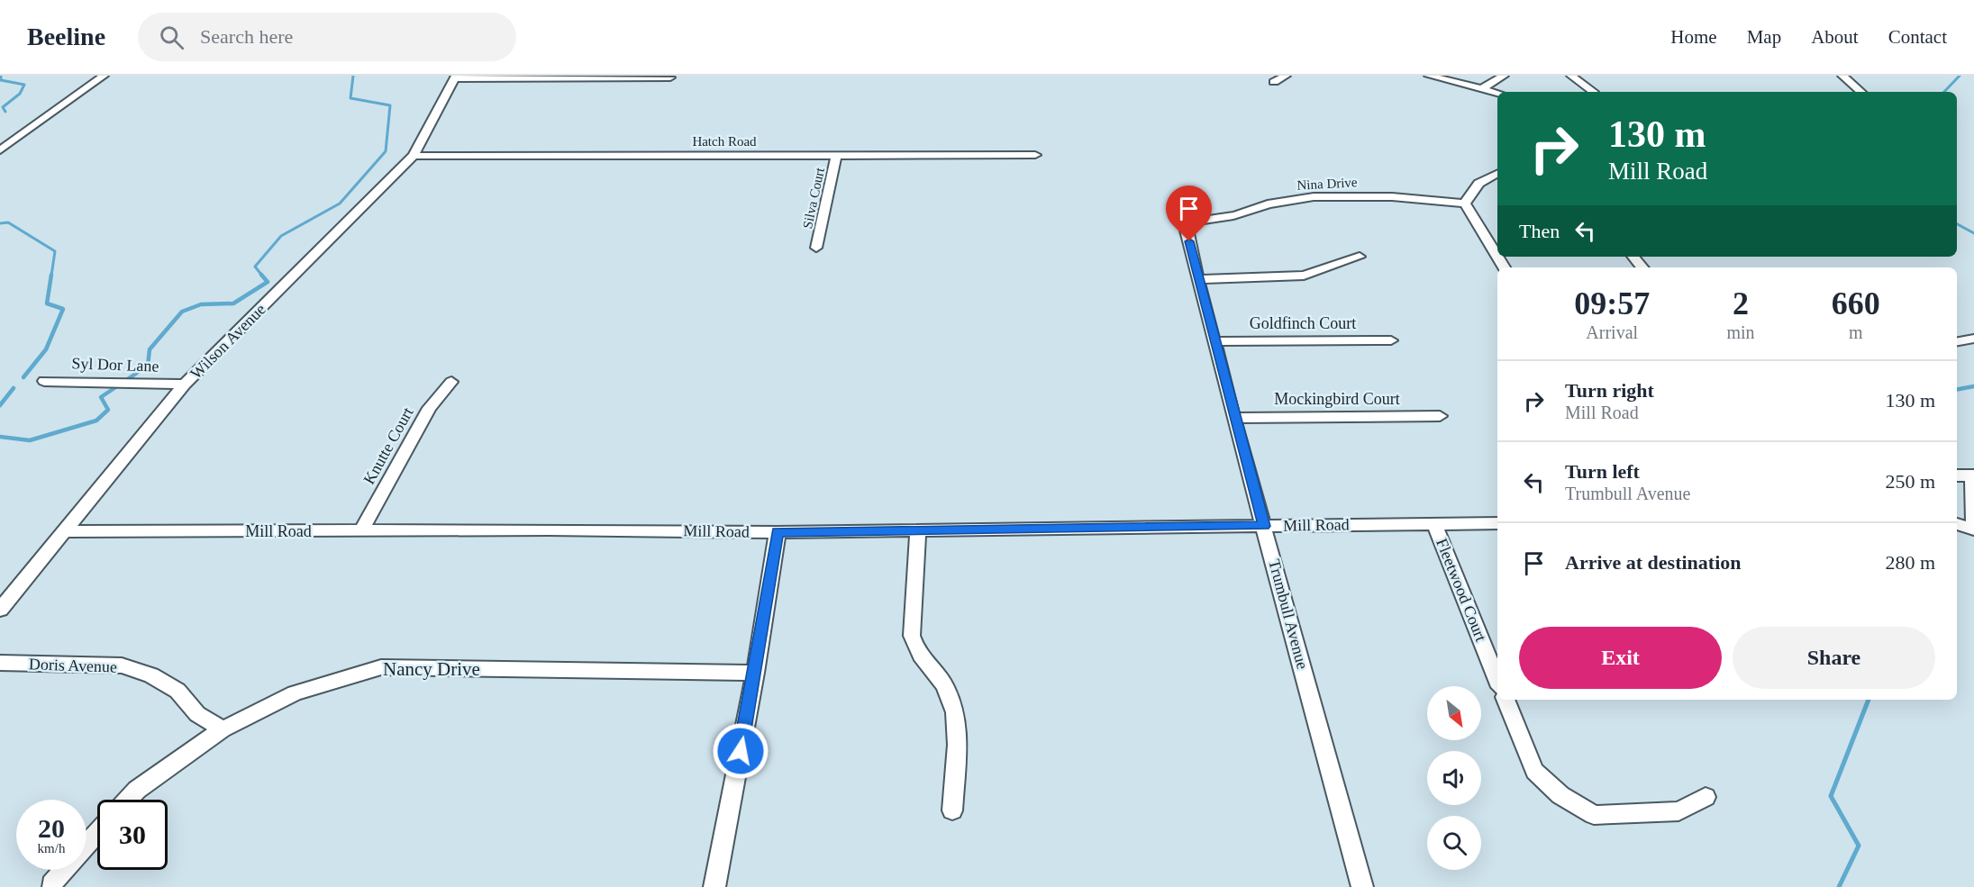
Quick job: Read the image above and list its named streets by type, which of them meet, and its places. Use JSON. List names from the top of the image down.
{
  "streets": {
    "street": [
      "Hatch Road",
      "Nina Drive",
      "Silva Court",
      "Goldfinch Court",
      "Wilson Avenue",
      "Syl Dor Lane",
      "Mockingbird Court",
      "Knutte Court",
      "Mill Road",
      "Fleetwood Court",
      "Trumbull Avenue",
      "Doris Avenue",
      "Nancy Drive"
    ]
  },
  "crossings": [
    ["Hatch Road", "Silva Court"],
    ["Hatch Road", "Wilson Avenue"],
    ["Nina Drive", "Trumbull Avenue"],
    ["Goldfinch Court", "Trumbull Avenue"],
    ["Wilson Avenue", "Syl Dor Lane"],
    ["Wilson Avenue", "Mill Road"],
    ["Mockingbird Court", "Trumbull Avenue"],
    ["Knutte Court", "Mill Road"],
    ["Mill Road", "Fleetwood Court"],
    ["Mill Road", "Trumbull Avenue"],
    ["Doris Avenue", "Nancy Drive"]
  ],
  "north": "bottom right",
  "page": {
    "header": "Beeline",
    "search": "Search here",
    "nav": [
      "Home",
      "Map",
      "About",
      "Contact"
    ],
    "turn": ["130 m", "Mill Road"],
    "then": "Then",
    "eta": [
      "09:57",
      "Arrival",
      "2",
      "min",
      "660",
      "m"
    ],
    "list": [
      {
        "name": "Turn right",
        "note": "Mill Road",
        "value": "130 m"
      },
      {
        "name": "Turn left",
        "note": "Trumbull Avenue",
        "value": "250 m"
      },
      {
        "name": "Arrive at destination",
        "value": "280 m"
      }
    ],
    "buttons": ["Exit", "Share"],
    "speed": "20 km/h",
    "limit": "30"
  }
}
